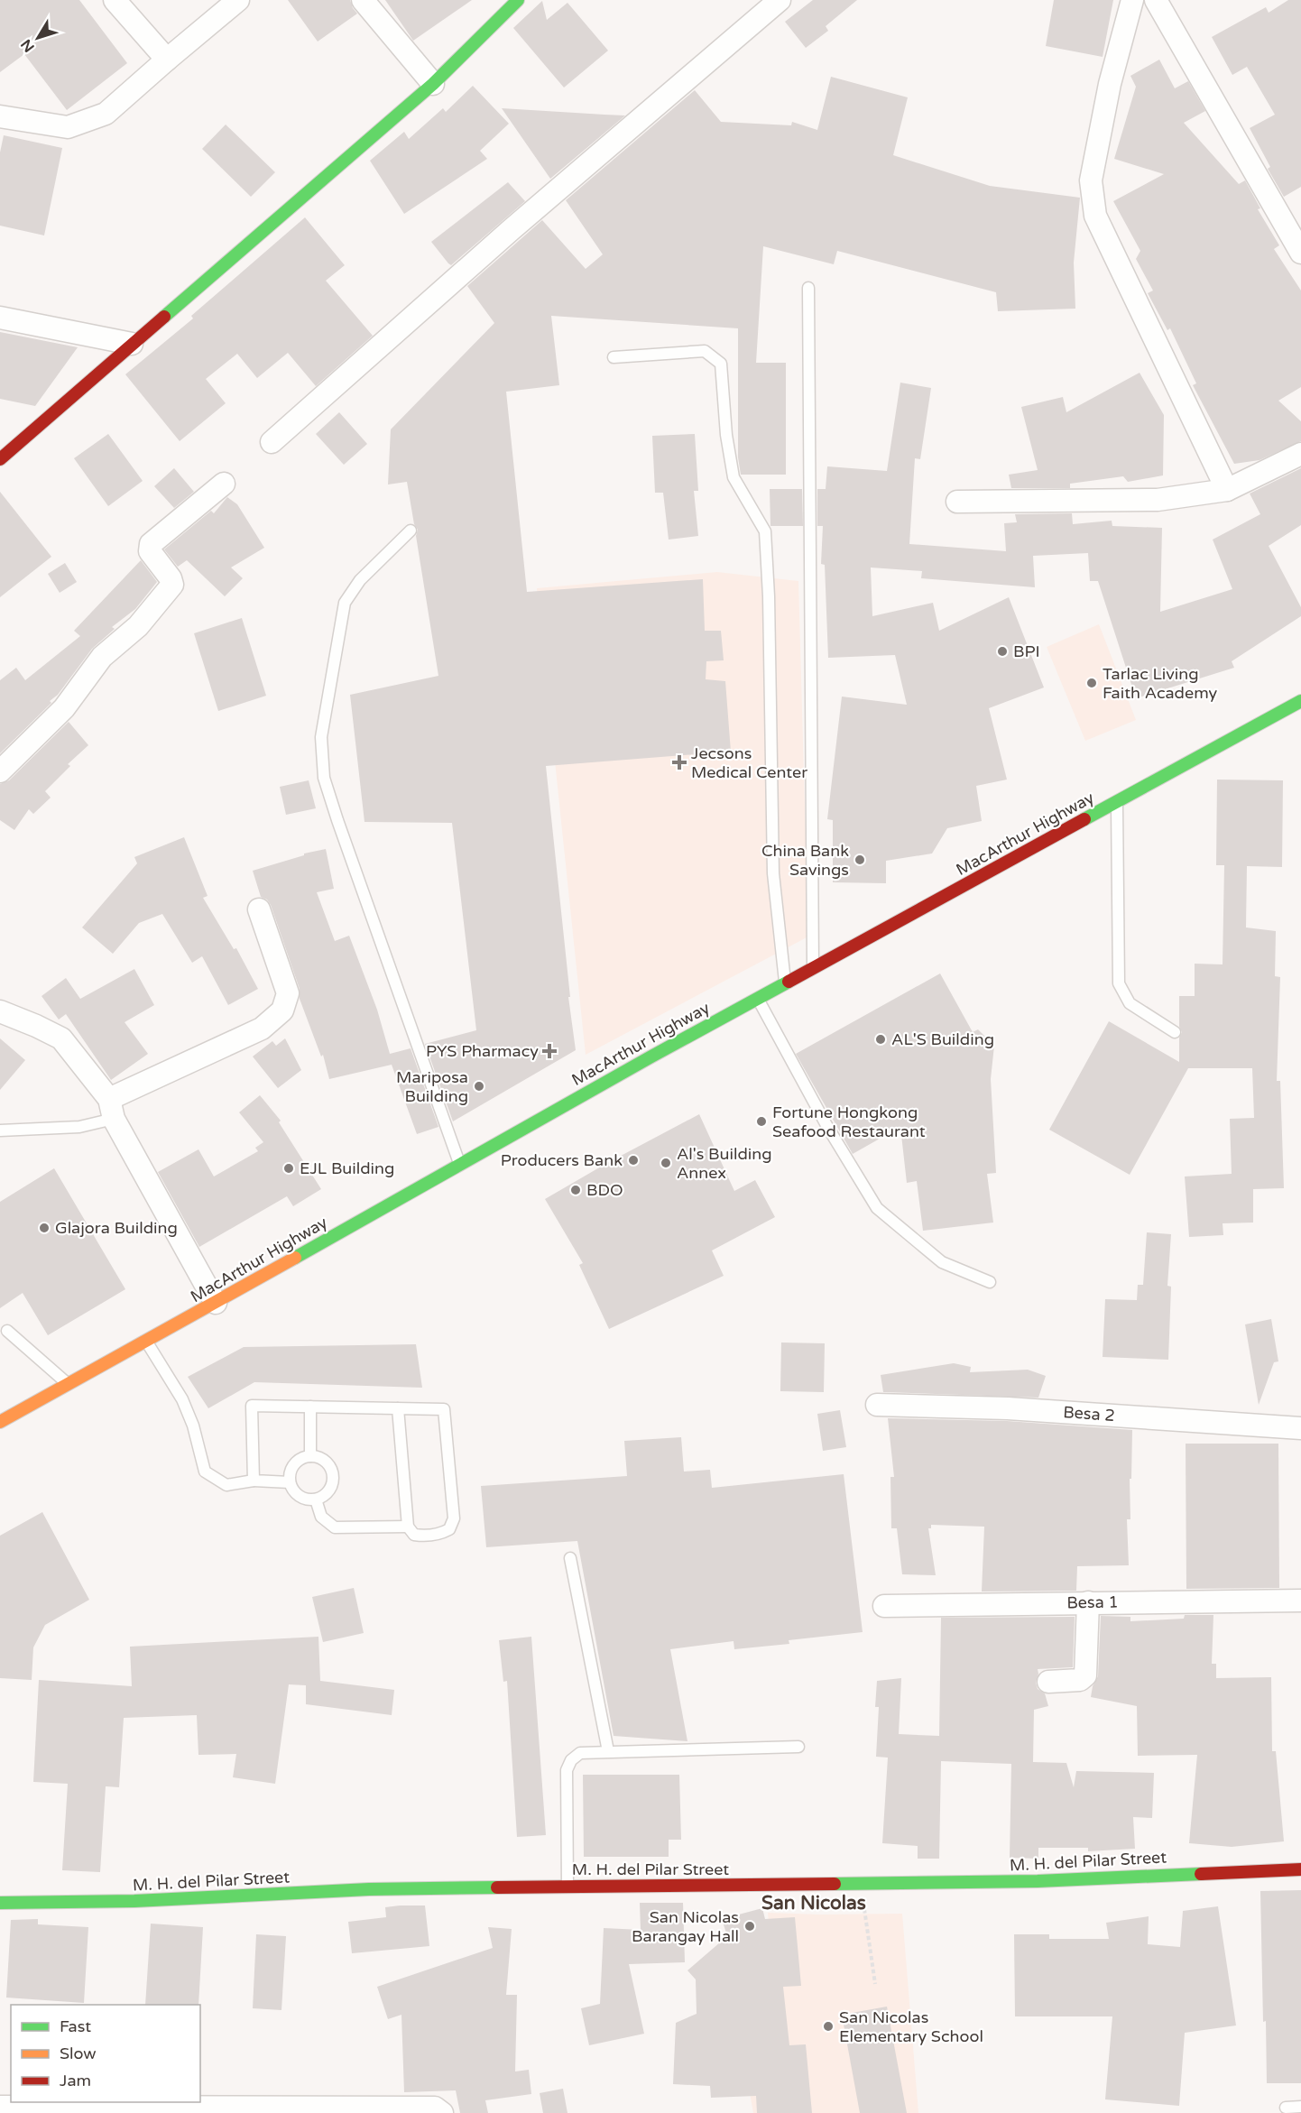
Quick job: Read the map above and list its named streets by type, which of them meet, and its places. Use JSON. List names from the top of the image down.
{
  "streets": {
    "main road": ["MacArthur Highway", "M. H. del Pilar Street"],
    "street": ["Besa 2", "Besa 1"]
  },
  "districts": ["San Nicolas"],
  "places": {
    "other": [
      "BPI",
      "Tarlac Living Faith Academy",
      "China Bank Savings",
      "AL'S Building",
      "Mariposa Building",
      "Fortune Hongkong Seafood Restaurant",
      "Producers Bank",
      "Al's Building Annex",
      "EJL Building",
      "BDO",
      "Glajora Building",
      "San Nicolas Barangay Hall",
      "San Nicolas Elementary School"
    ],
    "health": ["Jecsons Medical Center", "PYS Pharmacy"]
  },
  "legend": ["Fast", "Slow", "Jam"],
  "north": "bottom left"
}
